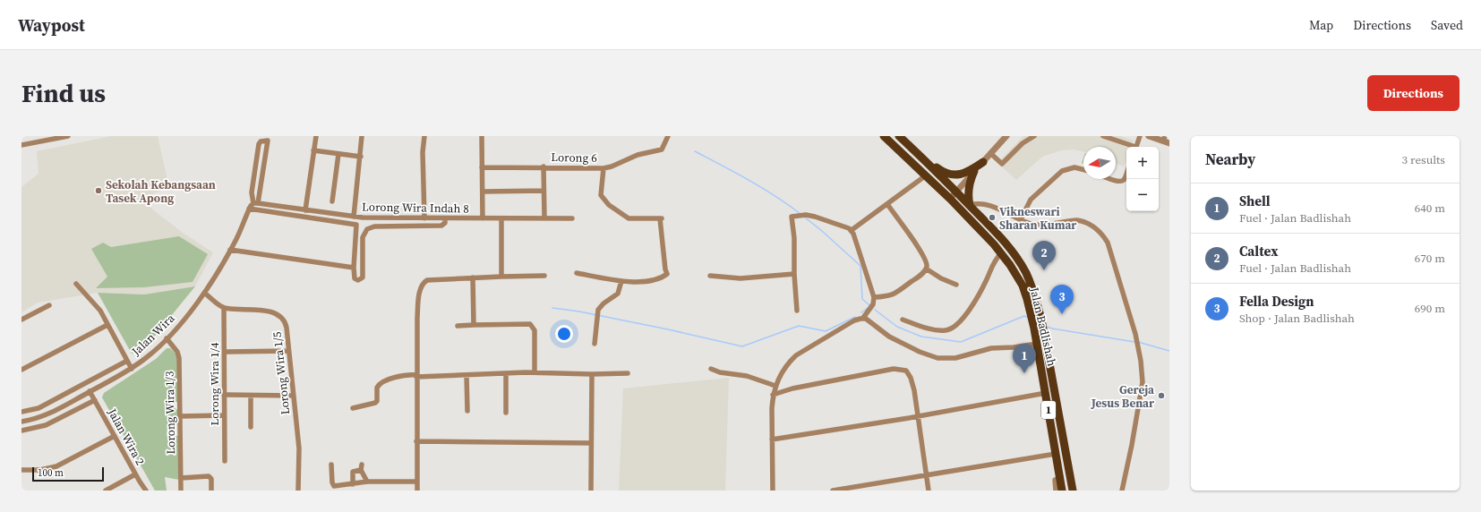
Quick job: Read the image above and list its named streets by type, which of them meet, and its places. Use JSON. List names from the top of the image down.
{
  "streets": {
    "main road": ["Jalan Badlishah", "1"],
    "street": [
      "Lorong 6",
      "Lorong Wira Indah 8",
      "Jalan Wira",
      "Lorong Wira 1/5",
      "Lorong Wira 1/4",
      "Lorong Wira 1/3",
      "Jalan Wira 2"
    ]
  },
  "crossings": [
    ["Lorong Wira Indah 8", "Jalan Wira"],
    ["Jalan Wira", "Lorong Wira 1/3"],
    ["Jalan Wira", "Jalan Wira 2"],
    ["Lorong Wira 1/5", "Lorong Wira 1/4"]
  ],
  "places": ["Sekolah Kebangsaan Tasek Apong", "Vikneswari Sharan Kumar", "Gereja Jesus Benar"],
  "scale_bar": "100 m",
  "north": "left",
  "page": {
    "header": "Waypost",
    "nav": ["Map", "Directions", "Saved"],
    "buttons": "Directions",
    "title": "Find us",
    "heading": ["Nearby", "3 results"],
    "map_buttons": ["+", "−"],
    "list": [
      {
        "mark": "1",
        "name": "Shell",
        "note": "Fuel · Jalan Badlishah",
        "value": "640 m"
      },
      {
        "mark": "2",
        "name": "Caltex",
        "note": "Fuel · Jalan Badlishah",
        "value": "670 m"
      },
      {
        "mark": "3",
        "name": "Fella Design",
        "note": "Shop · Jalan Badlishah",
        "value": "690 m"
      }
    ],
    "pins": ["2", "3", "1"],
    "scale": "100 m"
  }
}
